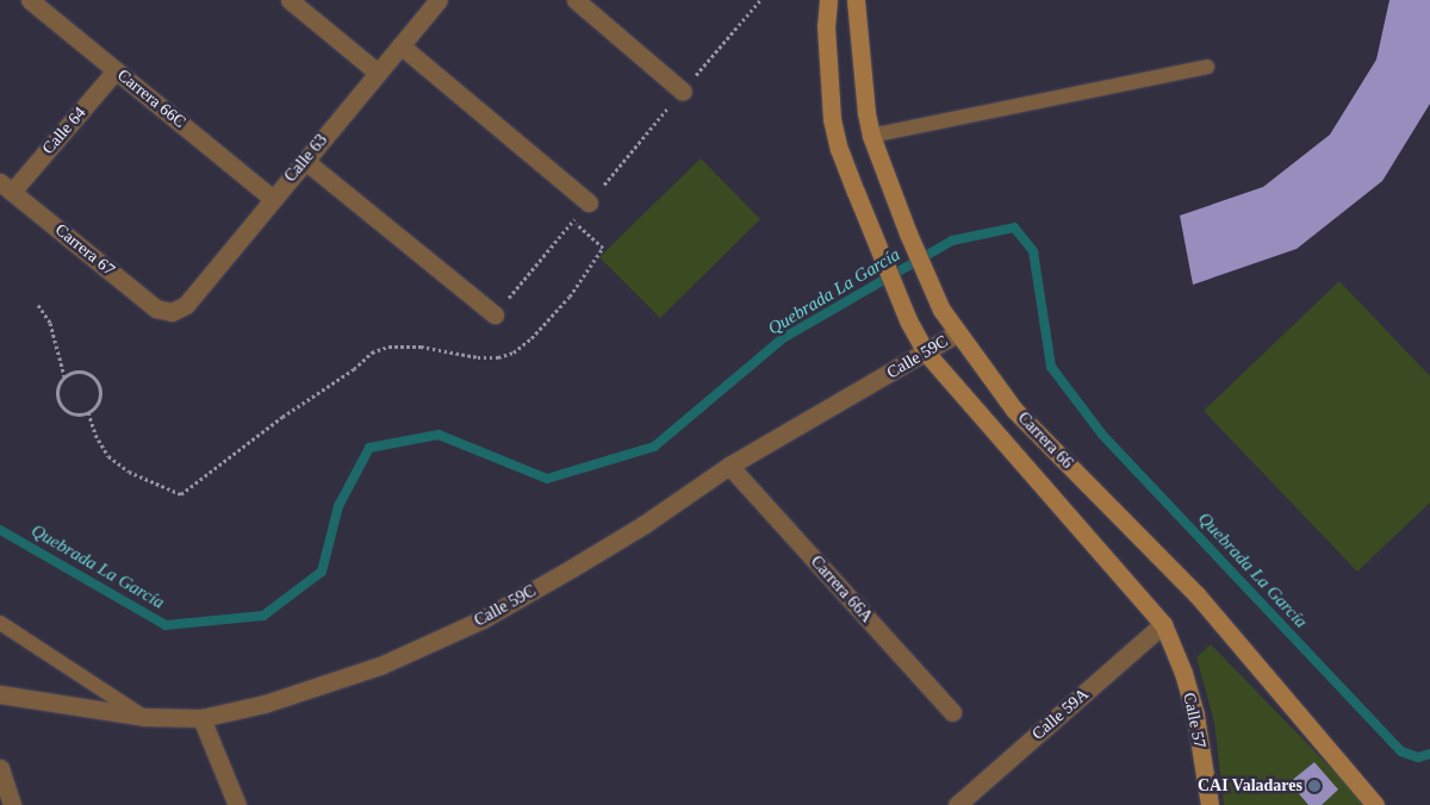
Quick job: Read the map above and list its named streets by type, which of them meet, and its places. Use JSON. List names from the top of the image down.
{
  "streets": {
    "main road": ["Carrera 66", "Calle 57"],
    "street": [
      "Carrera 66C",
      "Calle 64",
      "Calle 63",
      "Carrera 67",
      "Calle 59C",
      "Carrera 66A",
      "Calle 59A"
    ]
  },
  "crossings": [
    ["Carrera 66C", "Calle 64"],
    ["Carrera 66C", "Calle 63"],
    ["Calle 64", "Carrera 67"],
    ["Calle 63", "Carrera 67"],
    ["Calle 59C", "Carrera 66"],
    ["Calle 59C", "Carrera 66A"],
    ["Carrera 66", "Calle 59A"],
    ["Carrera 66", "Calle 57"]
  ],
  "water": ["Quebrada La García"],
  "places": ["CAI Valadares"]
}
